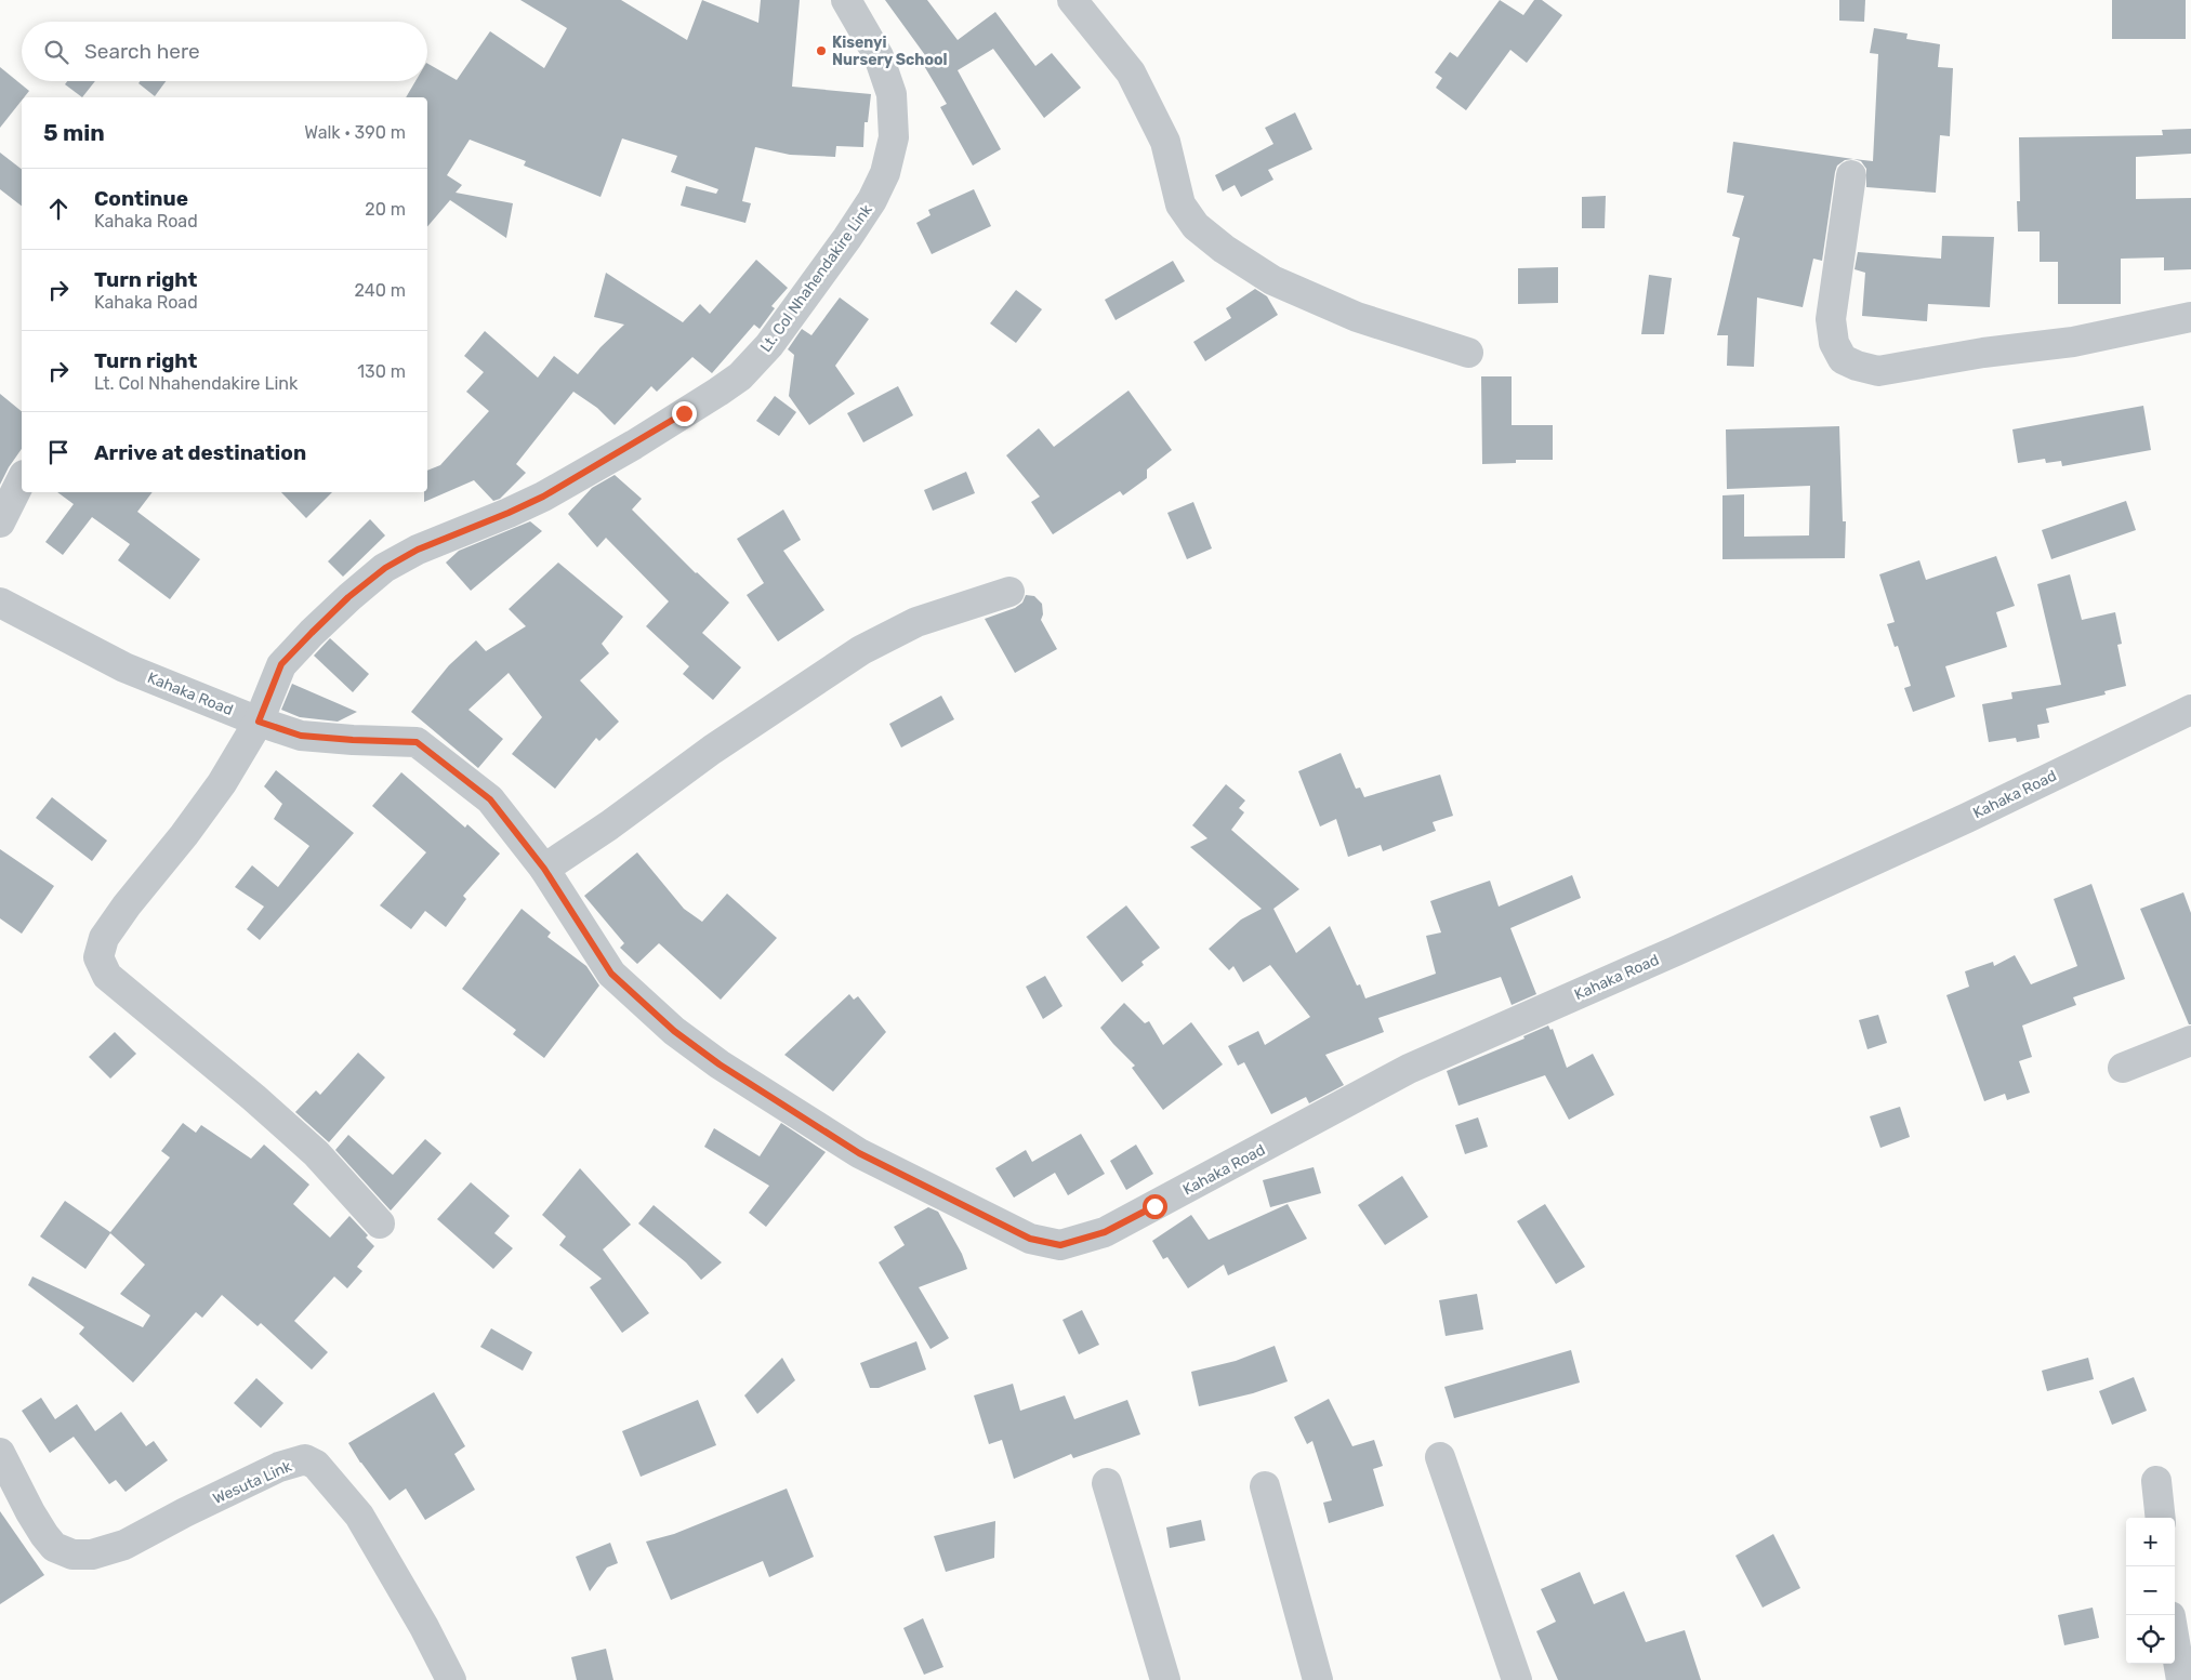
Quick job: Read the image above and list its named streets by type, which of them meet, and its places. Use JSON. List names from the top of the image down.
{
  "streets": {
    "street": ["Lt. Col Nhahendakire Link", "Kahaka Road", "Wesuta Link"]
  },
  "crossings": [
    ["Lt. Col Nhahendakire Link", "Kahaka Road"]
  ],
  "places": ["Kisenyi Nursery School"],
  "page": {
    "search": "Search here",
    "heading": ["5 min", "Walk · 390 m"],
    "list": [
      ["Continue", "Kahaka Road", "20 m"],
      ["Turn right", "Kahaka Road", "240 m"],
      ["Turn right", "Lt. Col Nhahendakire Link", "130 m"],
      "Arrive at destination"
    ],
    "map_buttons": ["+", "−"]
  }
}
